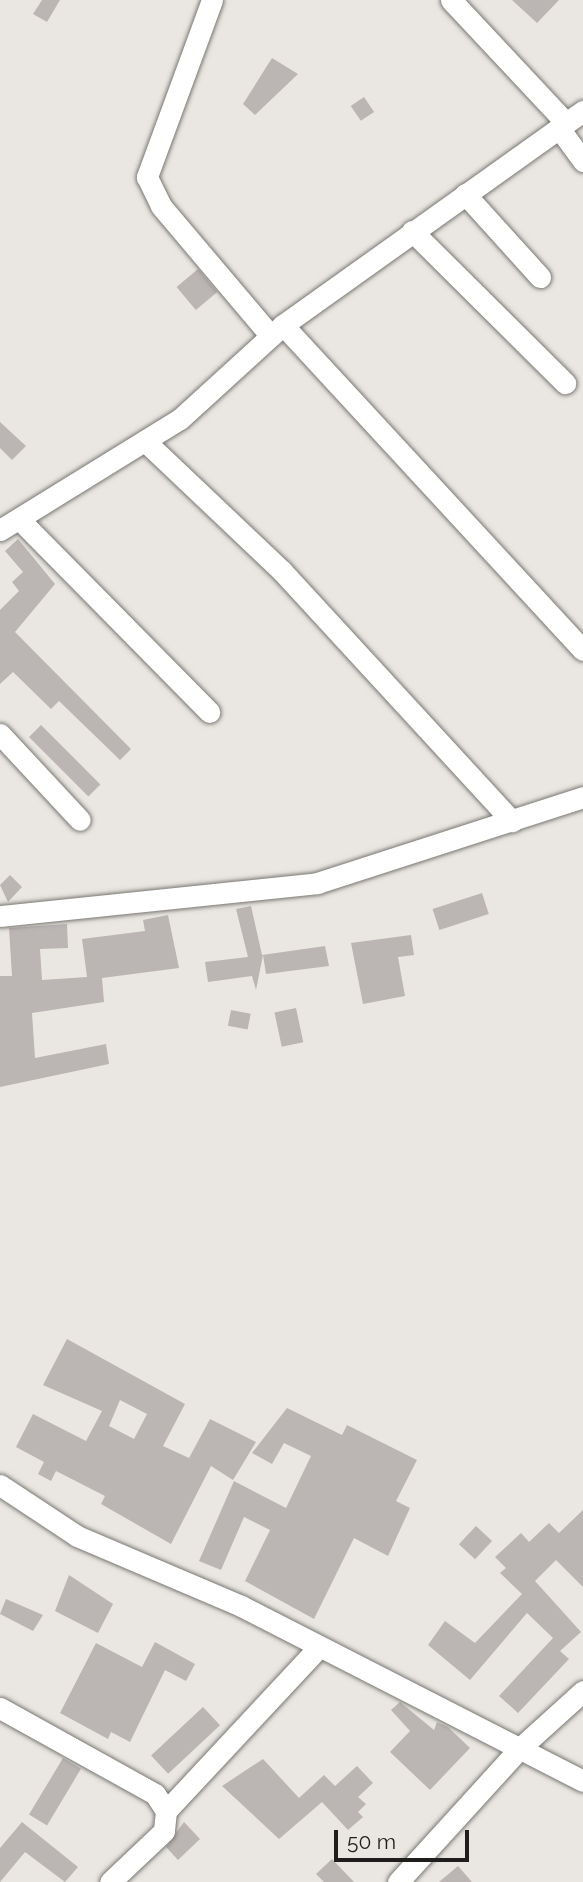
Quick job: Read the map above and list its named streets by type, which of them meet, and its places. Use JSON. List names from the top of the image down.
{
  "scale_bar": "50 m"
}
